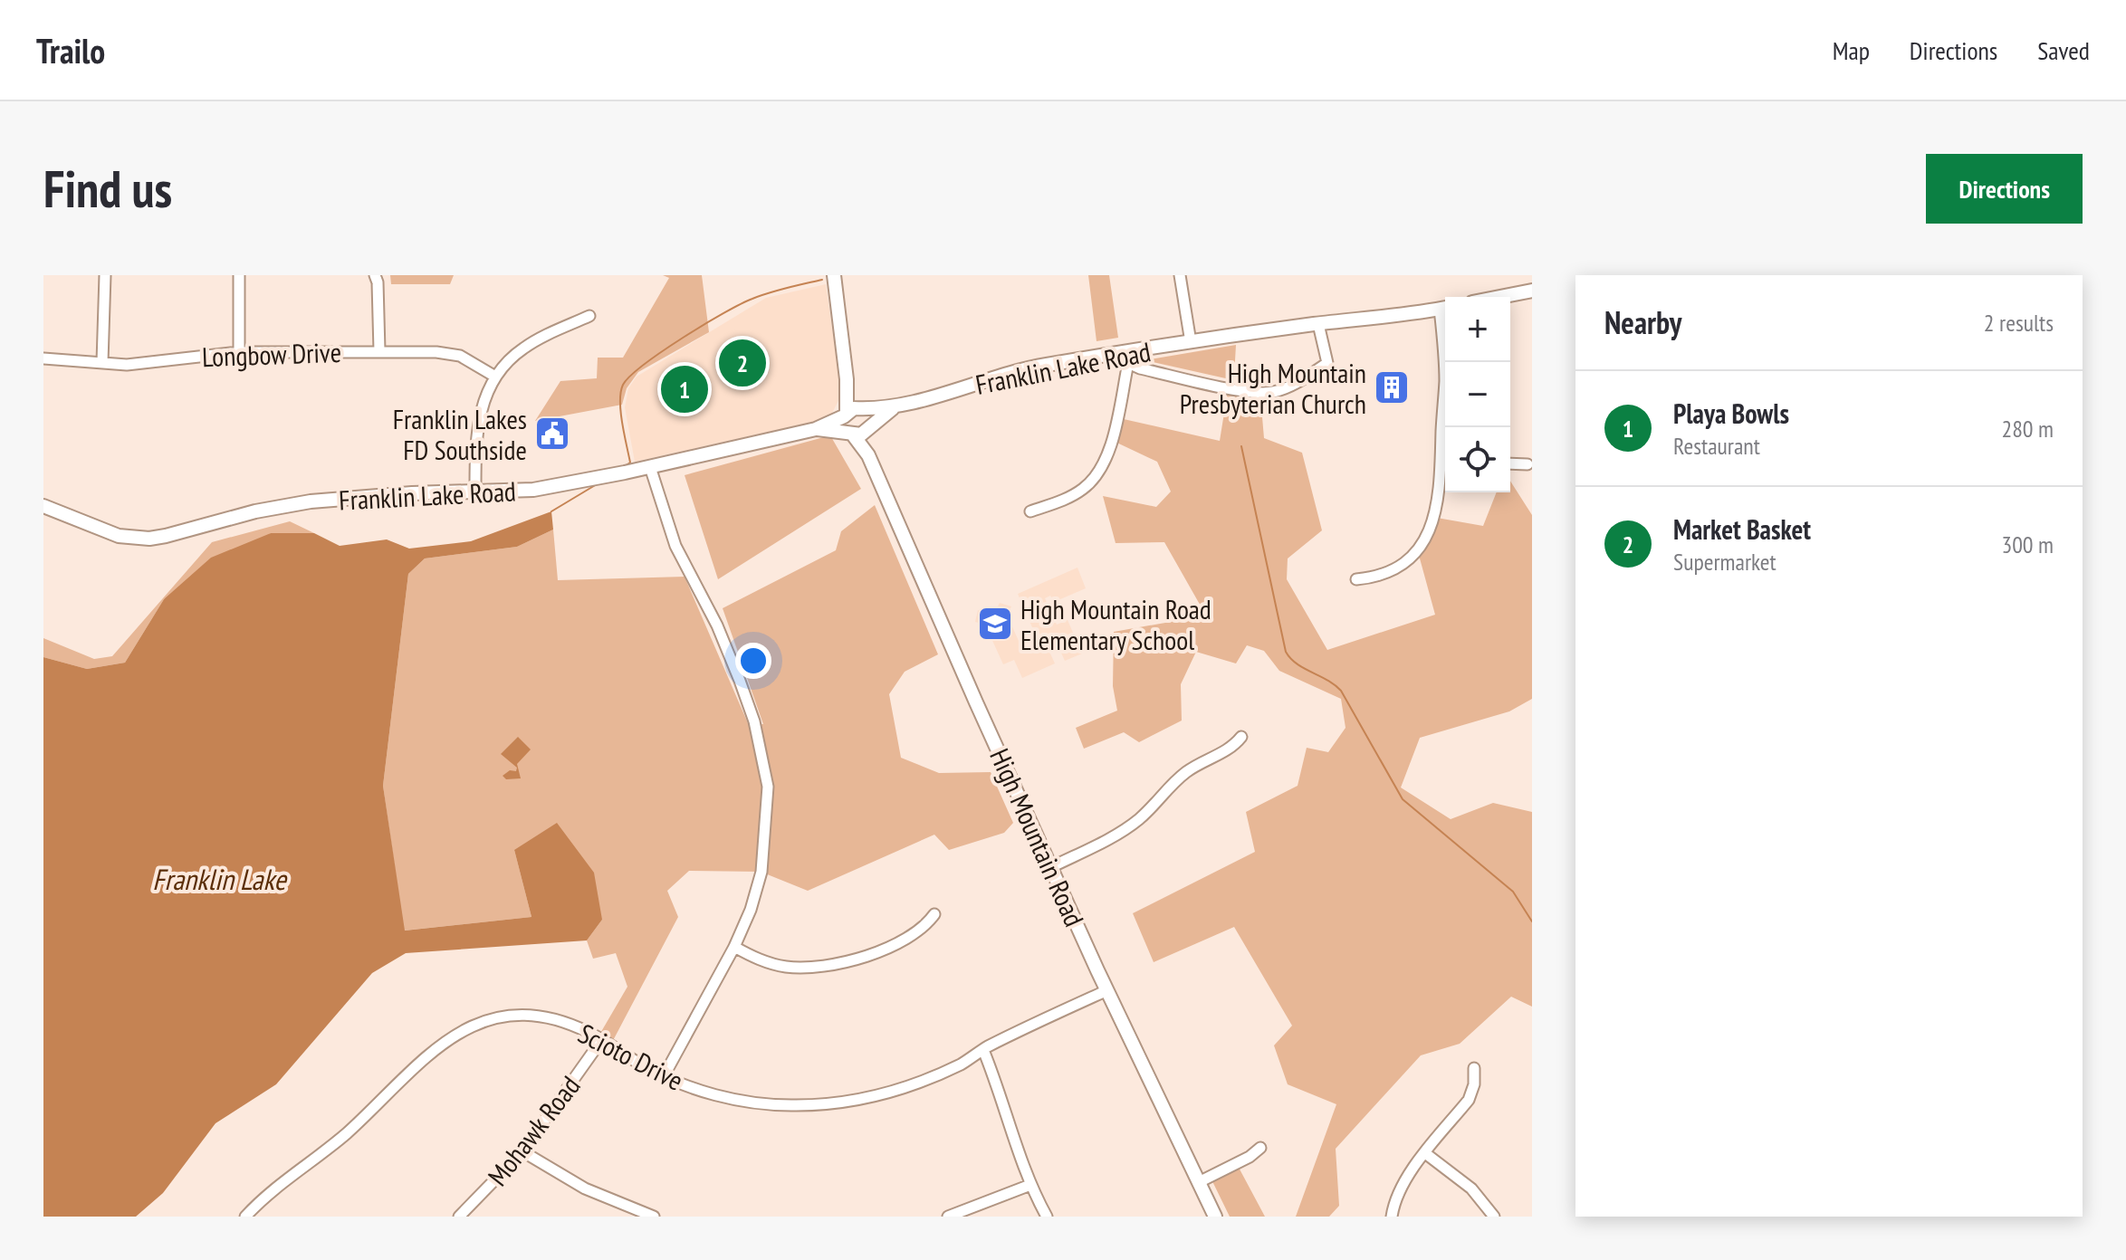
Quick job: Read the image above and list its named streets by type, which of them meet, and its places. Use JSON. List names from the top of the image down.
{
  "streets": {
    "main road": ["Franklin Lake Road", "High Mountain Road"],
    "street": ["Longbow Drive", "Scioto Drive", "Mohawk Road"]
  },
  "crossings": [
    ["Franklin Lake Road", "High Mountain Road"],
    ["High Mountain Road", "Scioto Drive"],
    ["Scioto Drive", "Mohawk Road"]
  ],
  "water": ["Franklin Lake"],
  "places": {
    "building": ["High Mountain Presbyterian Church"],
    "public building": ["Franklin Lakes FD Southside"],
    "school or university": ["High Mountain Road Elementary School"]
  },
  "page": {
    "header": "Trailo",
    "nav": ["Map", "Directions", "Saved"],
    "buttons": "Directions",
    "title": "Find us",
    "heading": ["Nearby", "2 results"],
    "map_buttons": ["+", "−"],
    "pins": ["2", "1"],
    "list": [
      {
        "mark": "1",
        "name": "Playa Bowls",
        "note": "Restaurant",
        "value": "280 m"
      },
      {
        "mark": "2",
        "name": "Market Basket",
        "note": "Supermarket",
        "value": "300 m"
      }
    ]
  }
}
